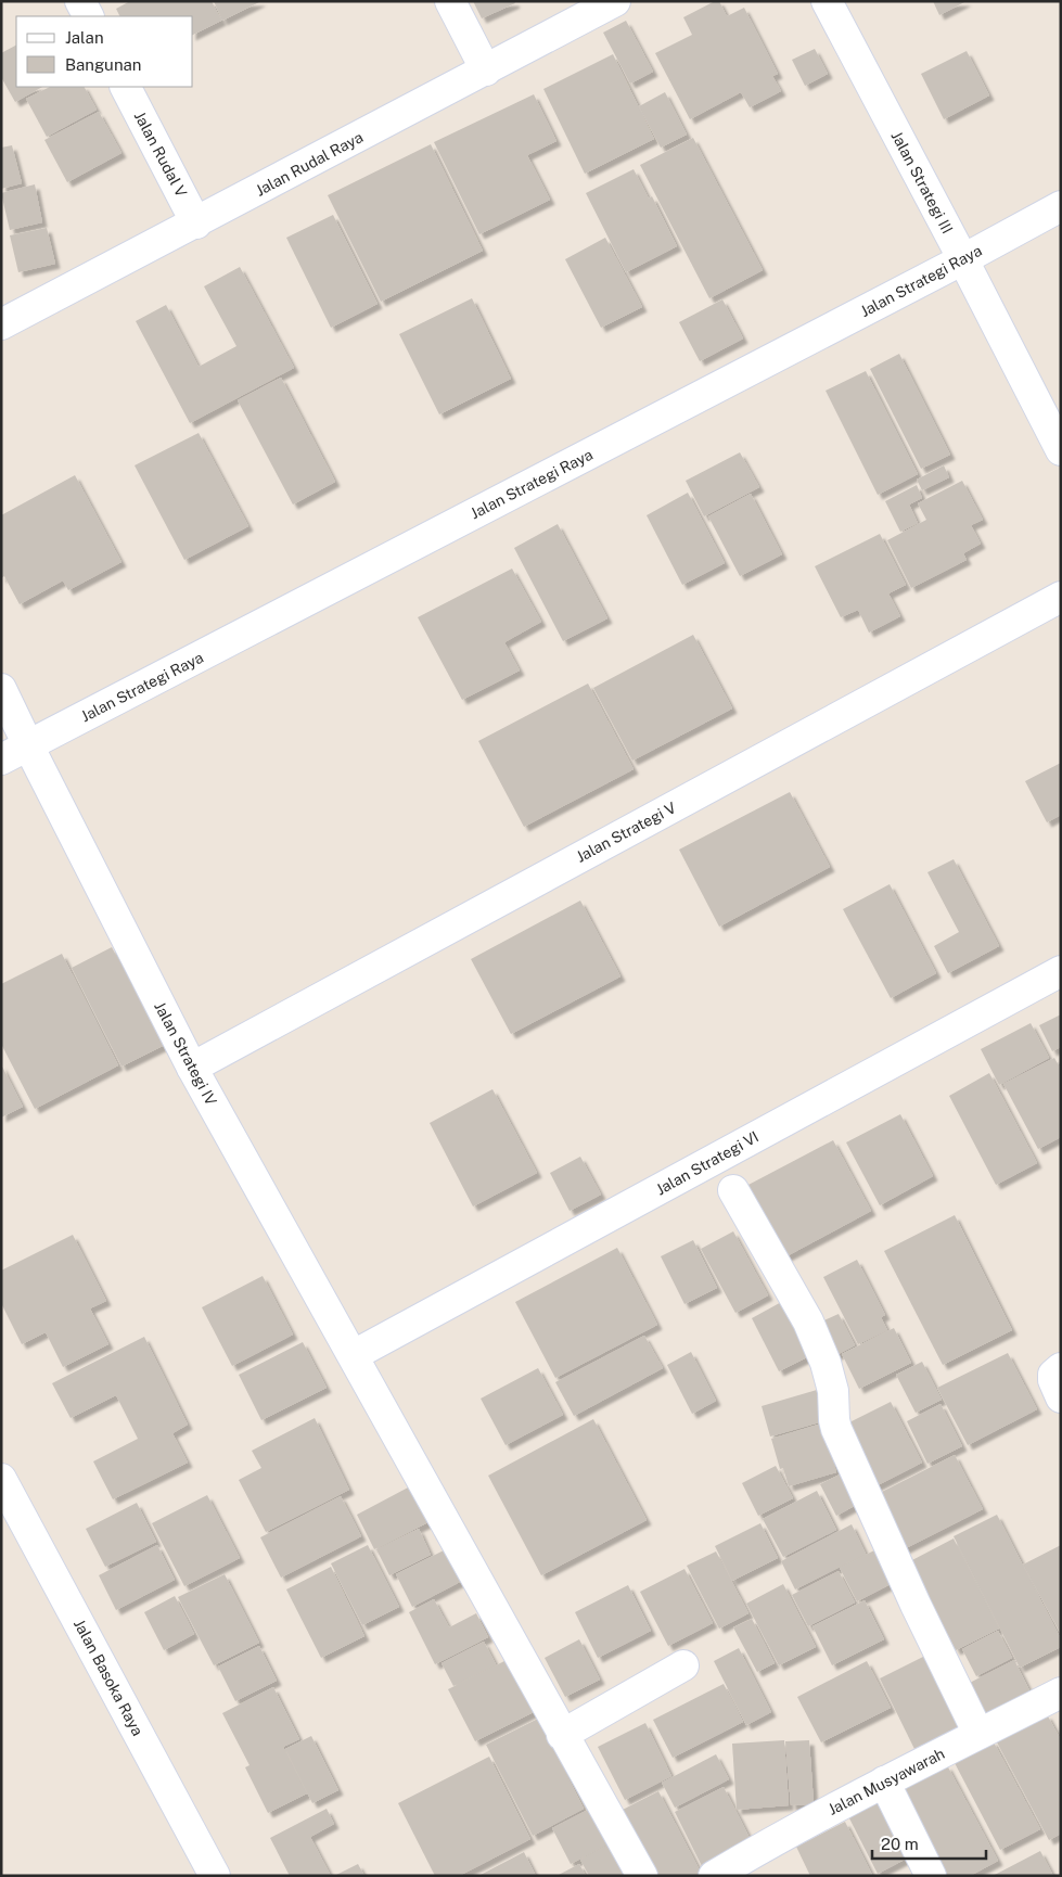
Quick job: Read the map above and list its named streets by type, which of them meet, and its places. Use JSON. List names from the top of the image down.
{
  "streets": {
    "street": [
      "Jalan Rudal V",
      "Jalan Rudal Raya",
      "Jalan Strategi III",
      "Jalan Strategi Raya",
      "Jalan Strategi V",
      "Jalan Strategi IV",
      "Jalan Strategi VI",
      "Jalan Basoka Raya",
      "Jalan Musyawarah"
    ]
  },
  "crossings": [
    ["Jalan Rudal V", "Jalan Rudal Raya"],
    ["Jalan Strategi III", "Jalan Strategi Raya"],
    ["Jalan Strategi Raya", "Jalan Strategi IV"],
    ["Jalan Strategi V", "Jalan Strategi IV"],
    ["Jalan Strategi IV", "Jalan Strategi VI"]
  ],
  "legend": ["Jalan", "Bangunan"],
  "scale_bar": "20 m"
}
